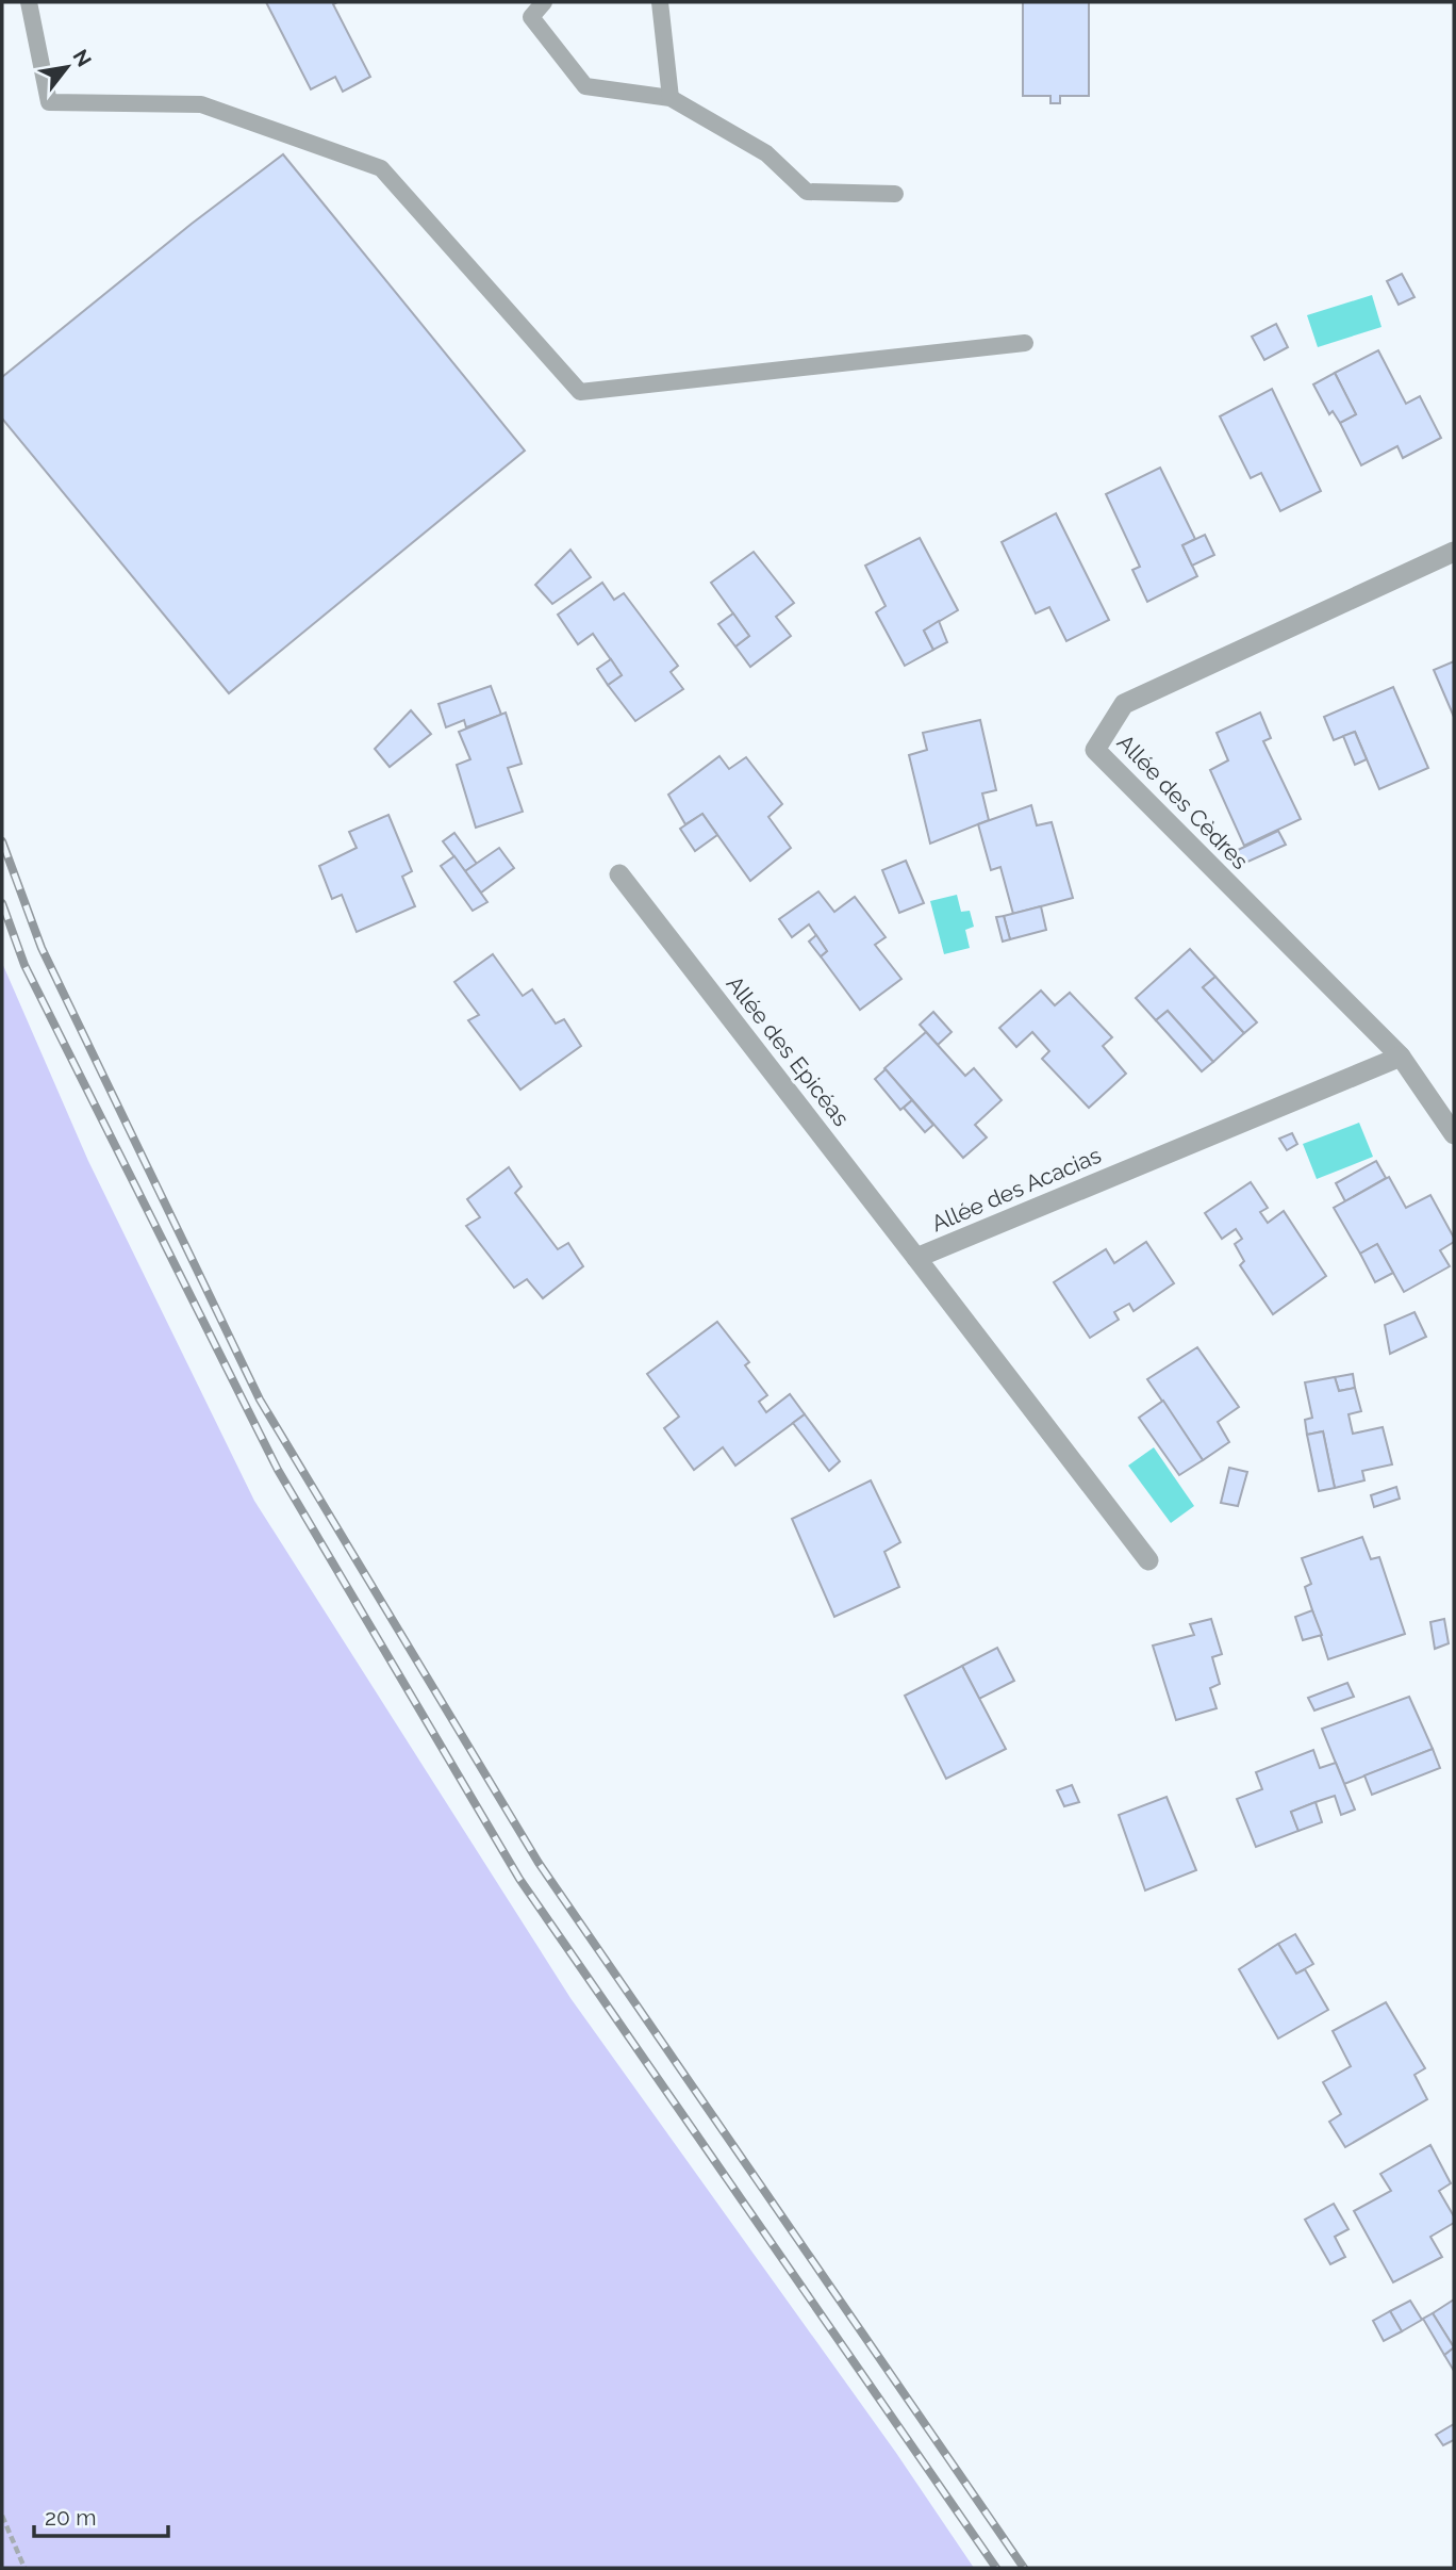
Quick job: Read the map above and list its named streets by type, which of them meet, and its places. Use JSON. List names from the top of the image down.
{
  "streets": {
    "street": ["Allée des Cèdres", "Allée des Epicéas", "Allée des Acacias"]
  },
  "crossings": [
    ["Allée des Cèdres", "Allée des Acacias"],
    ["Allée des Epicéas", "Allée des Acacias"]
  ],
  "scale_bar": "20 m",
  "north": "top right"
}
